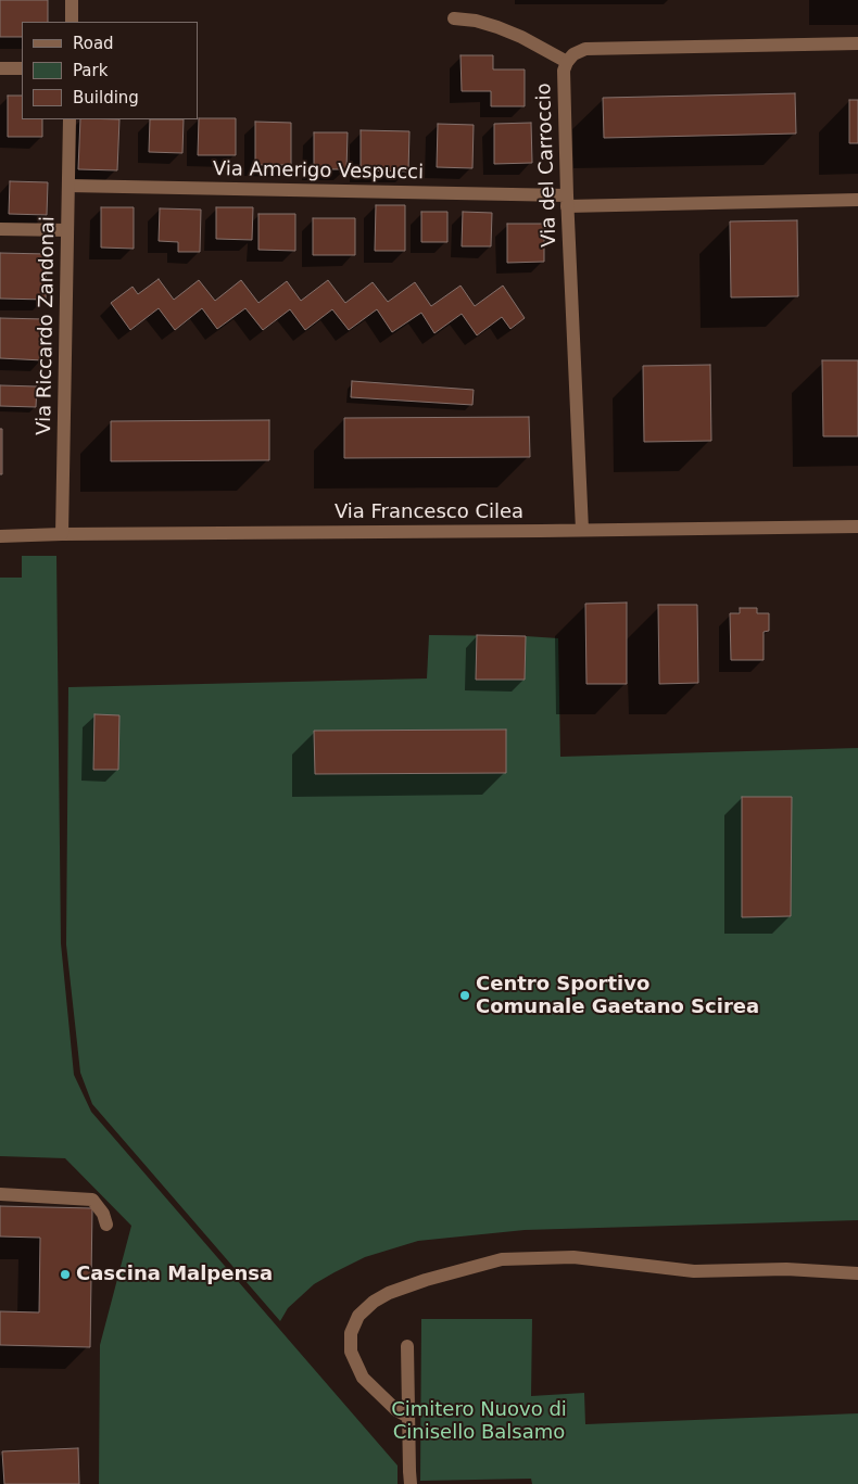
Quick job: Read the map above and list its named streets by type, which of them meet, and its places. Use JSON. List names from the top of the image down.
{
  "streets": {
    "street": [
      "Via del Carroccio",
      "Via Amerigo Vespucci",
      "Via Riccardo Zandonai",
      "Via Francesco Cilea"
    ]
  },
  "crossings": [
    ["Via del Carroccio", "Via Amerigo Vespucci"],
    ["Via del Carroccio", "Via Francesco Cilea"],
    ["Via Amerigo Vespucci", "Via Riccardo Zandonai"],
    ["Via Riccardo Zandonai", "Via Francesco Cilea"]
  ],
  "parks": ["Cimitero Nuovo di Cinisello Balsamo"],
  "places": ["Centro Sportivo Comunale Gaetano Scirea", "Cascina Malpensa"],
  "legend": ["Road", "Park", "Building"]
}
